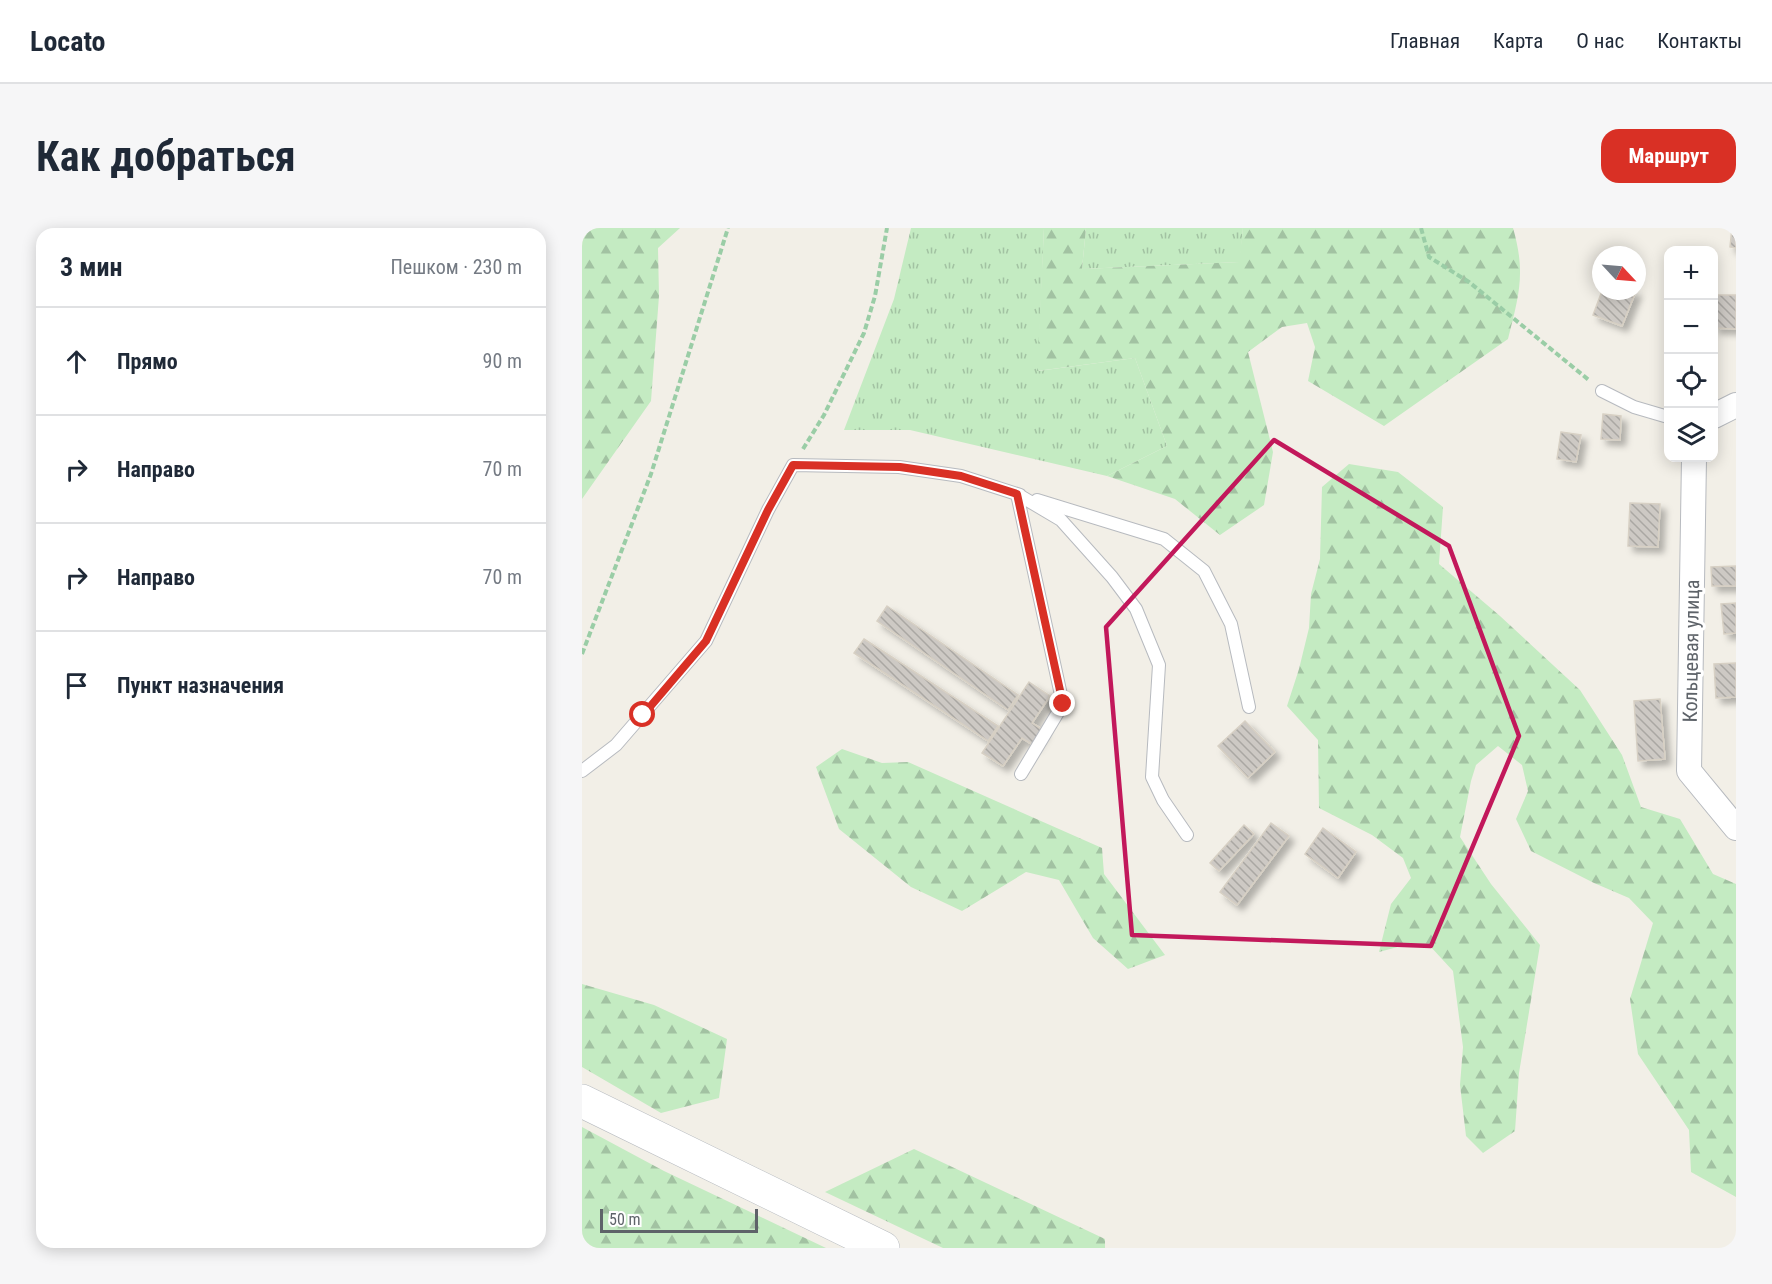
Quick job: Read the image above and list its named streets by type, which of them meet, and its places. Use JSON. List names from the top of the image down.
{
  "streets": {
    "street": ["Кольцевая улица"]
  },
  "scale_bar": "50 m",
  "north": "bottom right",
  "page": {
    "header": "Locato",
    "nav": [
      "Главная",
      "Карта",
      "О нас",
      "Контакты"
    ],
    "buttons": "Маршрут",
    "title": "Как добраться",
    "heading": ["3 мин", "Пешком · 230 m"],
    "map_buttons": ["+", "−"],
    "list": [
      ["Прямо", "90 m"],
      ["Направо", "70 m"],
      ["Направо", "70 m"],
      "Пункт назначения"
    ],
    "scale": "50 m"
  }
}
